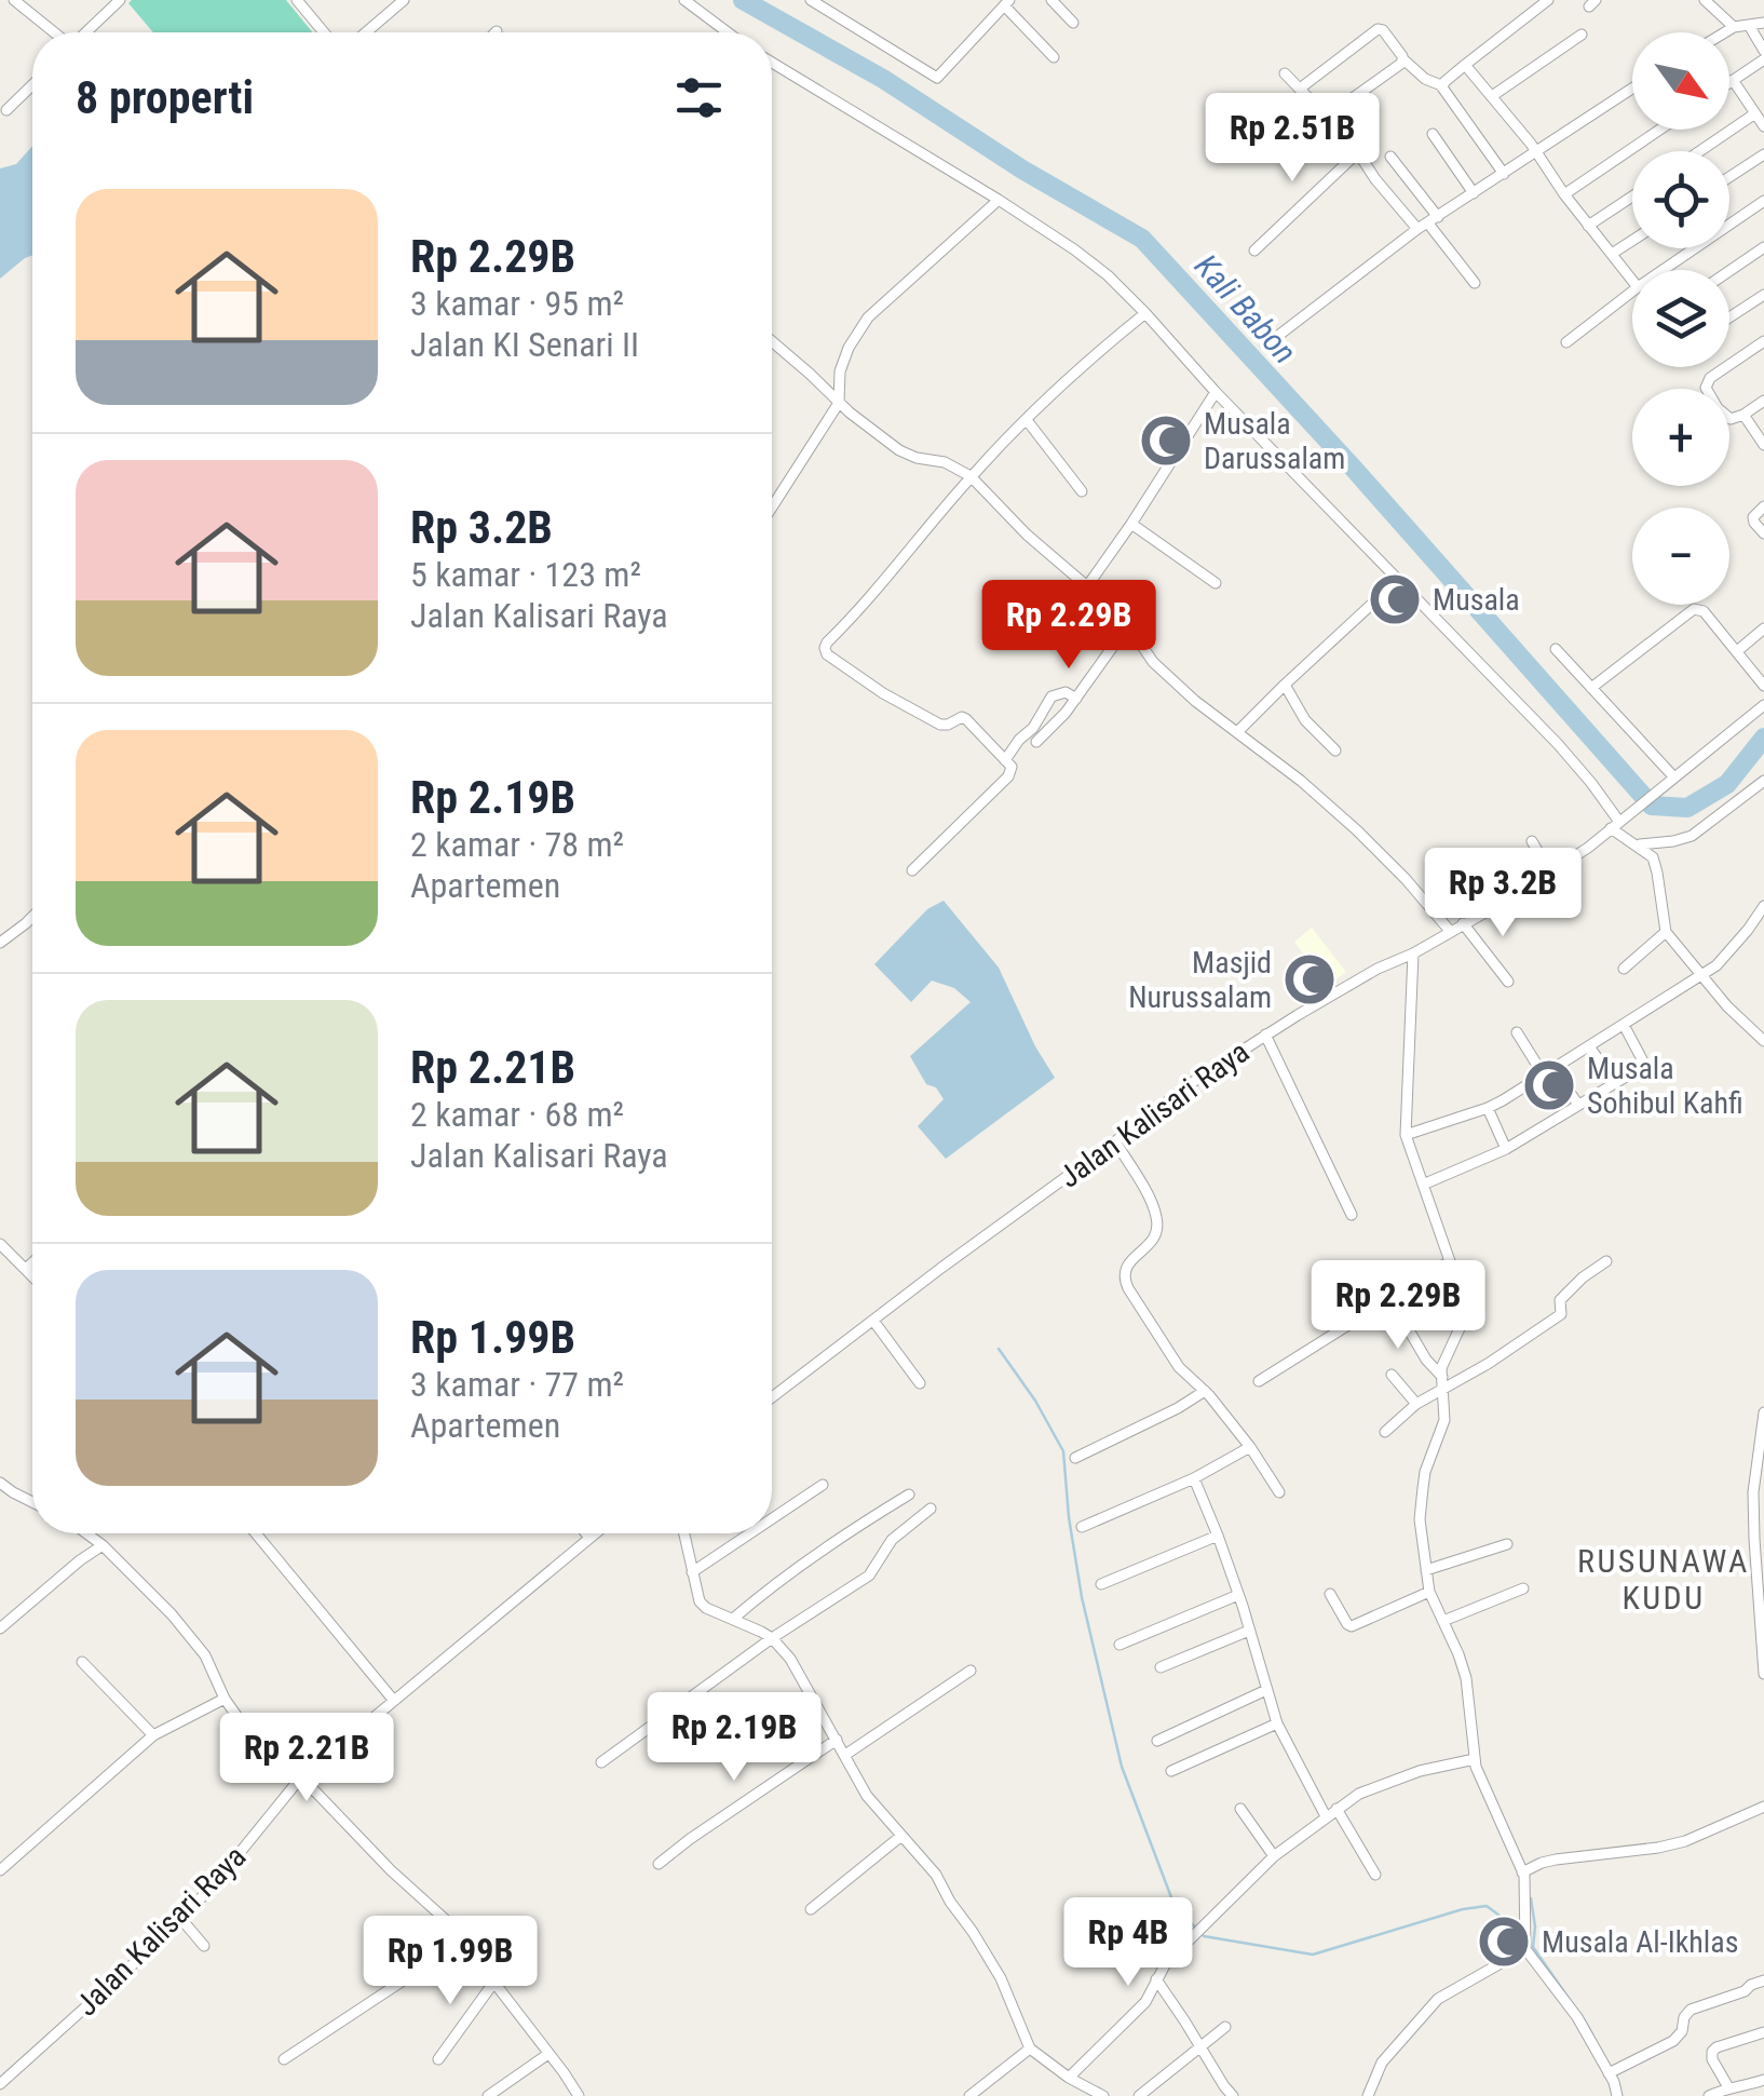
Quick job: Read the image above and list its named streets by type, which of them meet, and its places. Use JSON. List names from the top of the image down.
{
  "streets": {
    "street": ["Jalan Kalisari Raya"]
  },
  "districts": ["RUSUNAWA KUDU"],
  "water": ["Kali Babon"],
  "places": {
    "mosque": [
      "Musala Darussalam",
      "Musala",
      "Masjid Nurussalam",
      "Musala Sohibul Kahfi",
      "Musala Al-Ikhlas"
    ]
  },
  "north": "bottom right",
  "page": {
    "map_buttons": ["+", "−"],
    "heading": "8 properti",
    "price": [
      "Rp 2.51B",
      "Rp 2.29B",
      "Rp 3.2B",
      "Rp 2.29B",
      "Rp 2.19B",
      "Rp 2.21B",
      "Rp 4B",
      "Rp 1.99B"
    ],
    "list": [
      {
        "name": "Rp 2.29B",
        "note": "3 kamar · 95 m² · Jalan KI Senari II"
      },
      {
        "name": "Rp 3.2B",
        "note": "5 kamar · 123 m² · Jalan Kalisari Raya"
      },
      {
        "name": "Rp 2.19B",
        "note": "2 kamar · 78 m² · Apartemen"
      },
      {
        "name": "Rp 2.21B",
        "note": "2 kamar · 68 m² · Jalan Kalisari Raya"
      },
      {
        "name": "Rp 1.99B",
        "note": "3 kamar · 77 m² · Apartemen"
      }
    ]
  }
}
